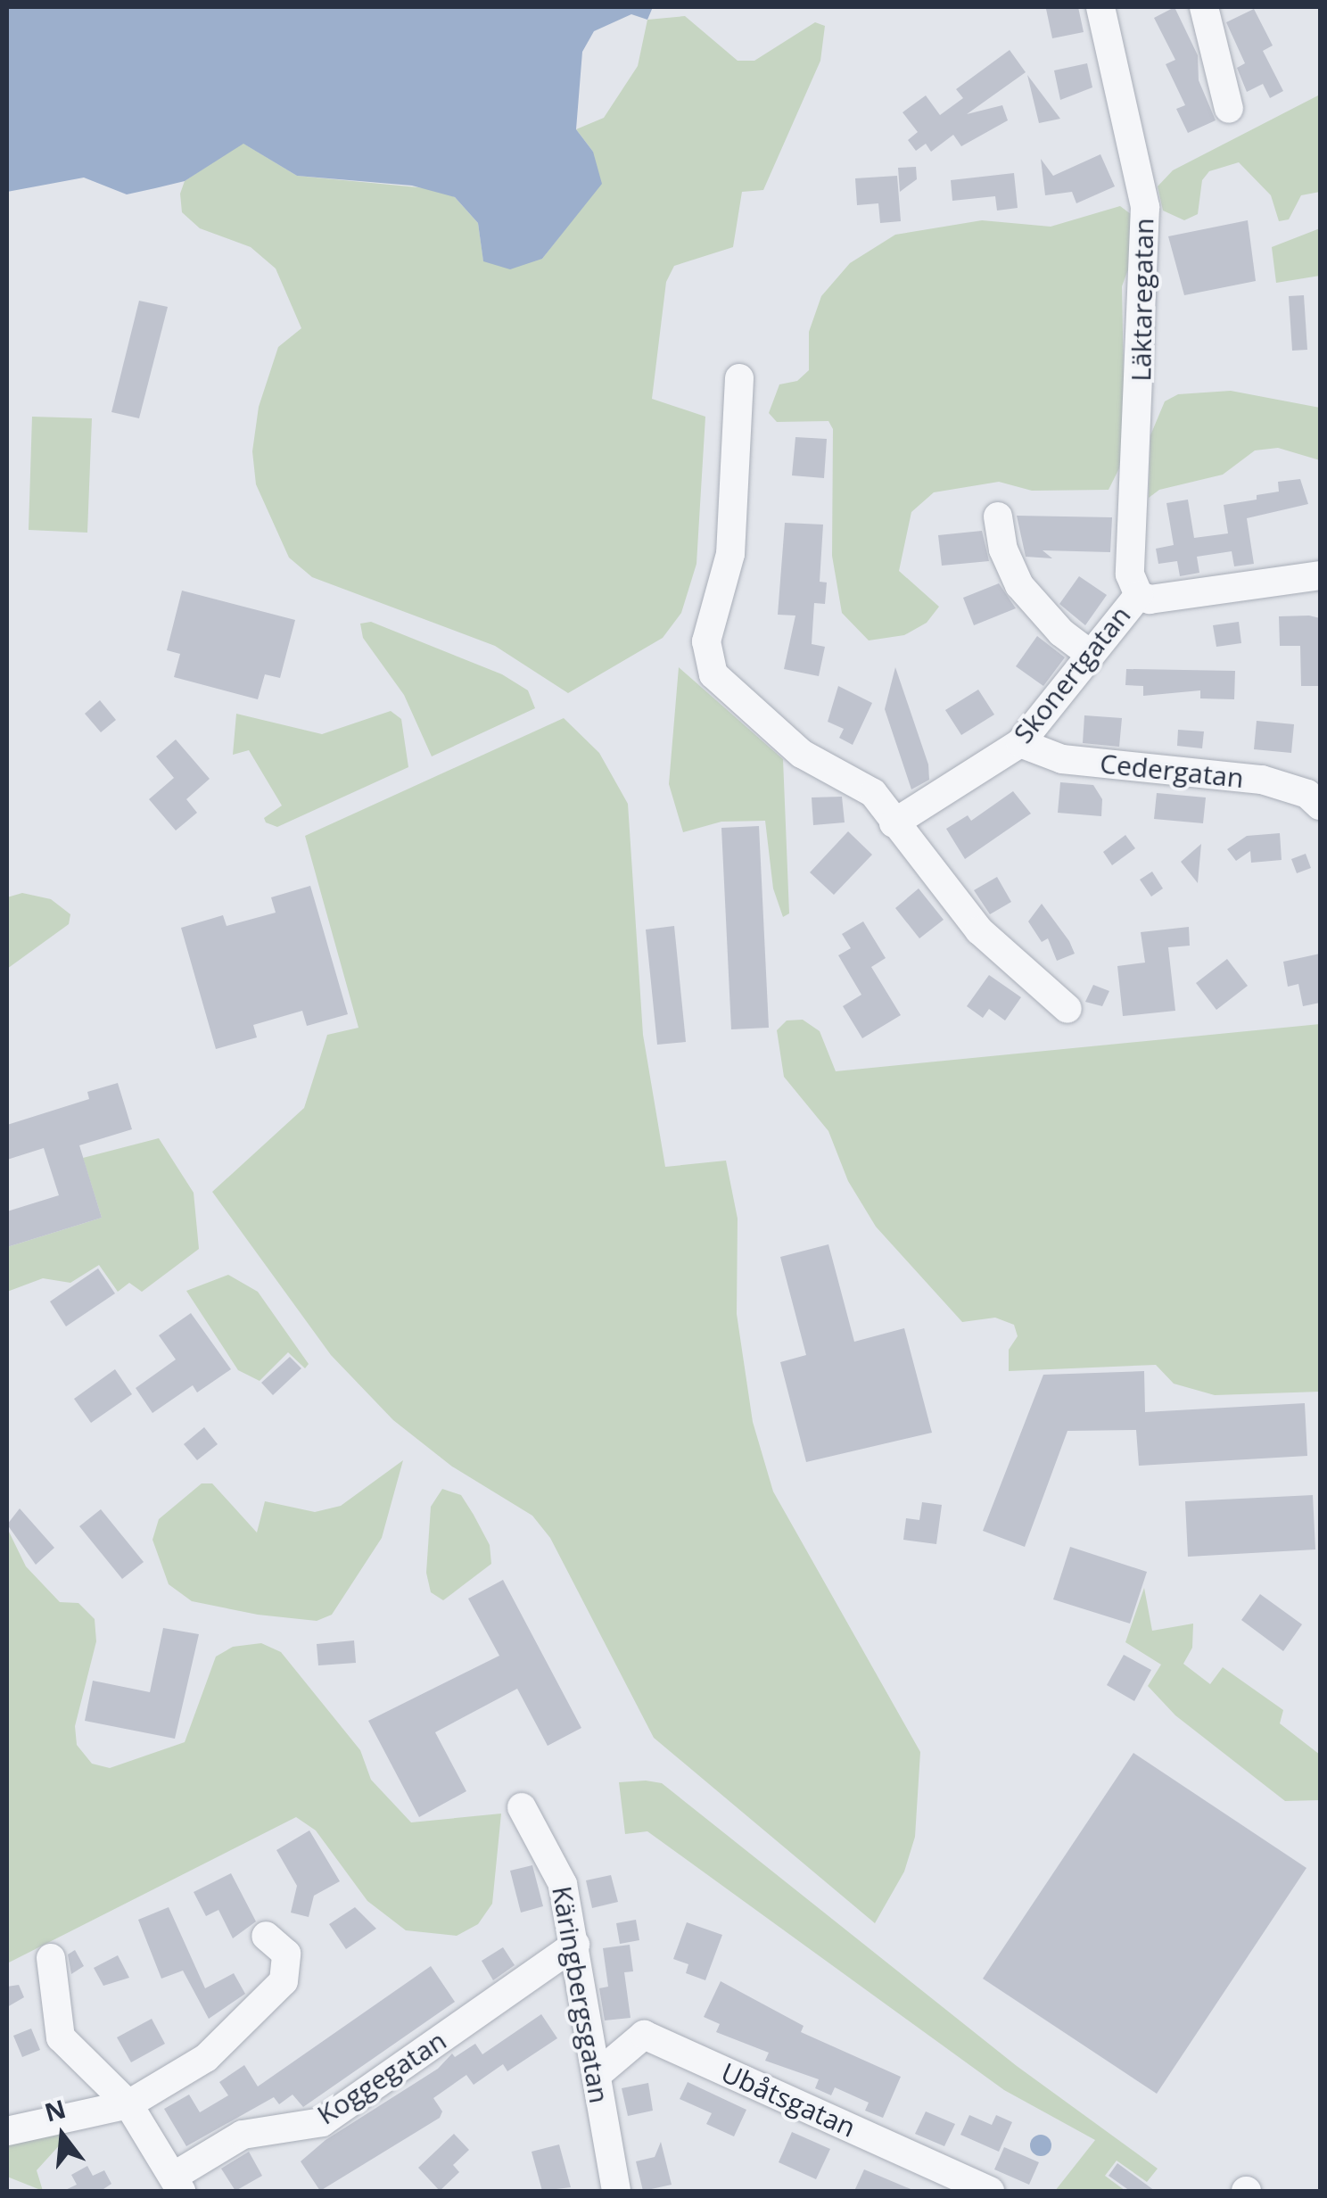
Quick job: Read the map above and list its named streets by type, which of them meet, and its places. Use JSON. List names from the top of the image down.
{
  "streets": {
    "street": [
      "Läktaregatan",
      "Skonertgatan",
      "Cedergatan",
      "Käringbergsgatan",
      "Koggegatan",
      "Ubåtsgatan"
    ]
  },
  "crossings": [
    ["Läktaregatan", "Skonertgatan"],
    ["Skonertgatan", "Cedergatan"],
    ["Käringbergsgatan", "Koggegatan"],
    ["Käringbergsgatan", "Ubåtsgatan"]
  ],
  "north": "top"
}
